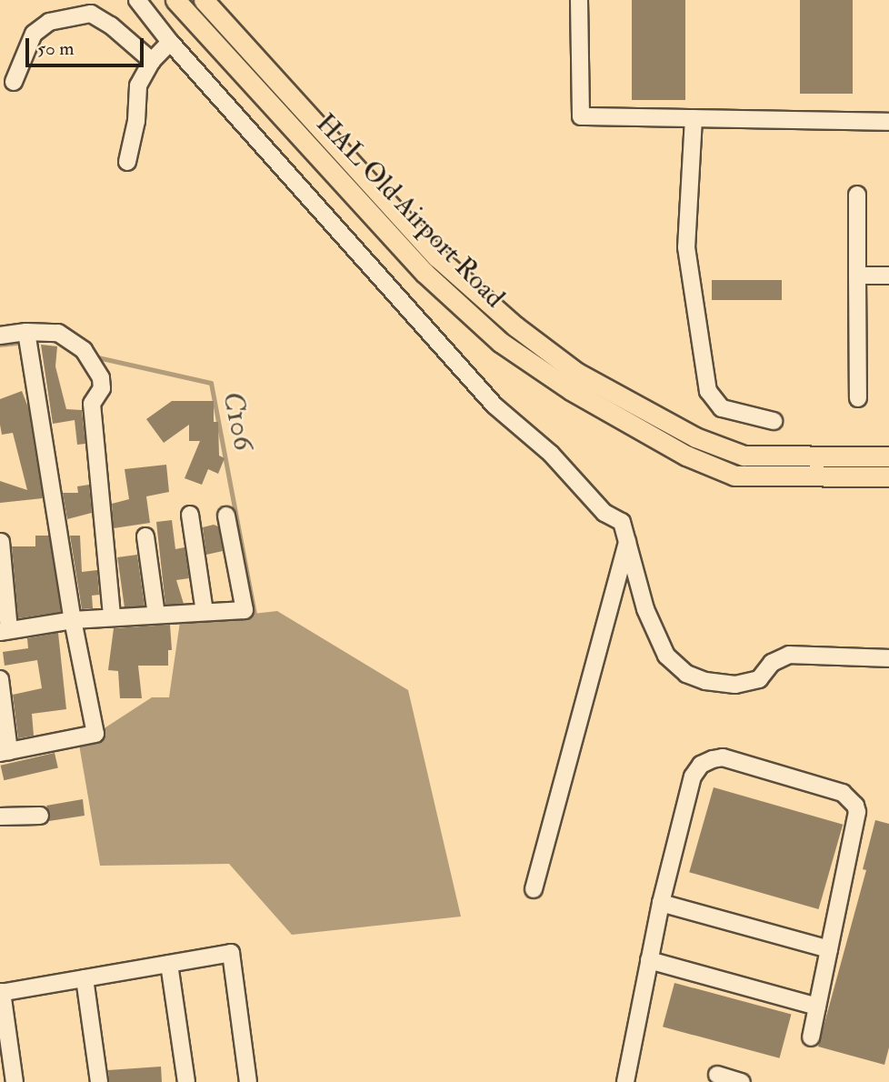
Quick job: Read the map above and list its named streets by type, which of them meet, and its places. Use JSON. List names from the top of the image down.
{
  "streets": {
    "main road": ["HAL Old Airport Road"]
  },
  "water": ["C106"],
  "scale_bar": "50 m"
}
